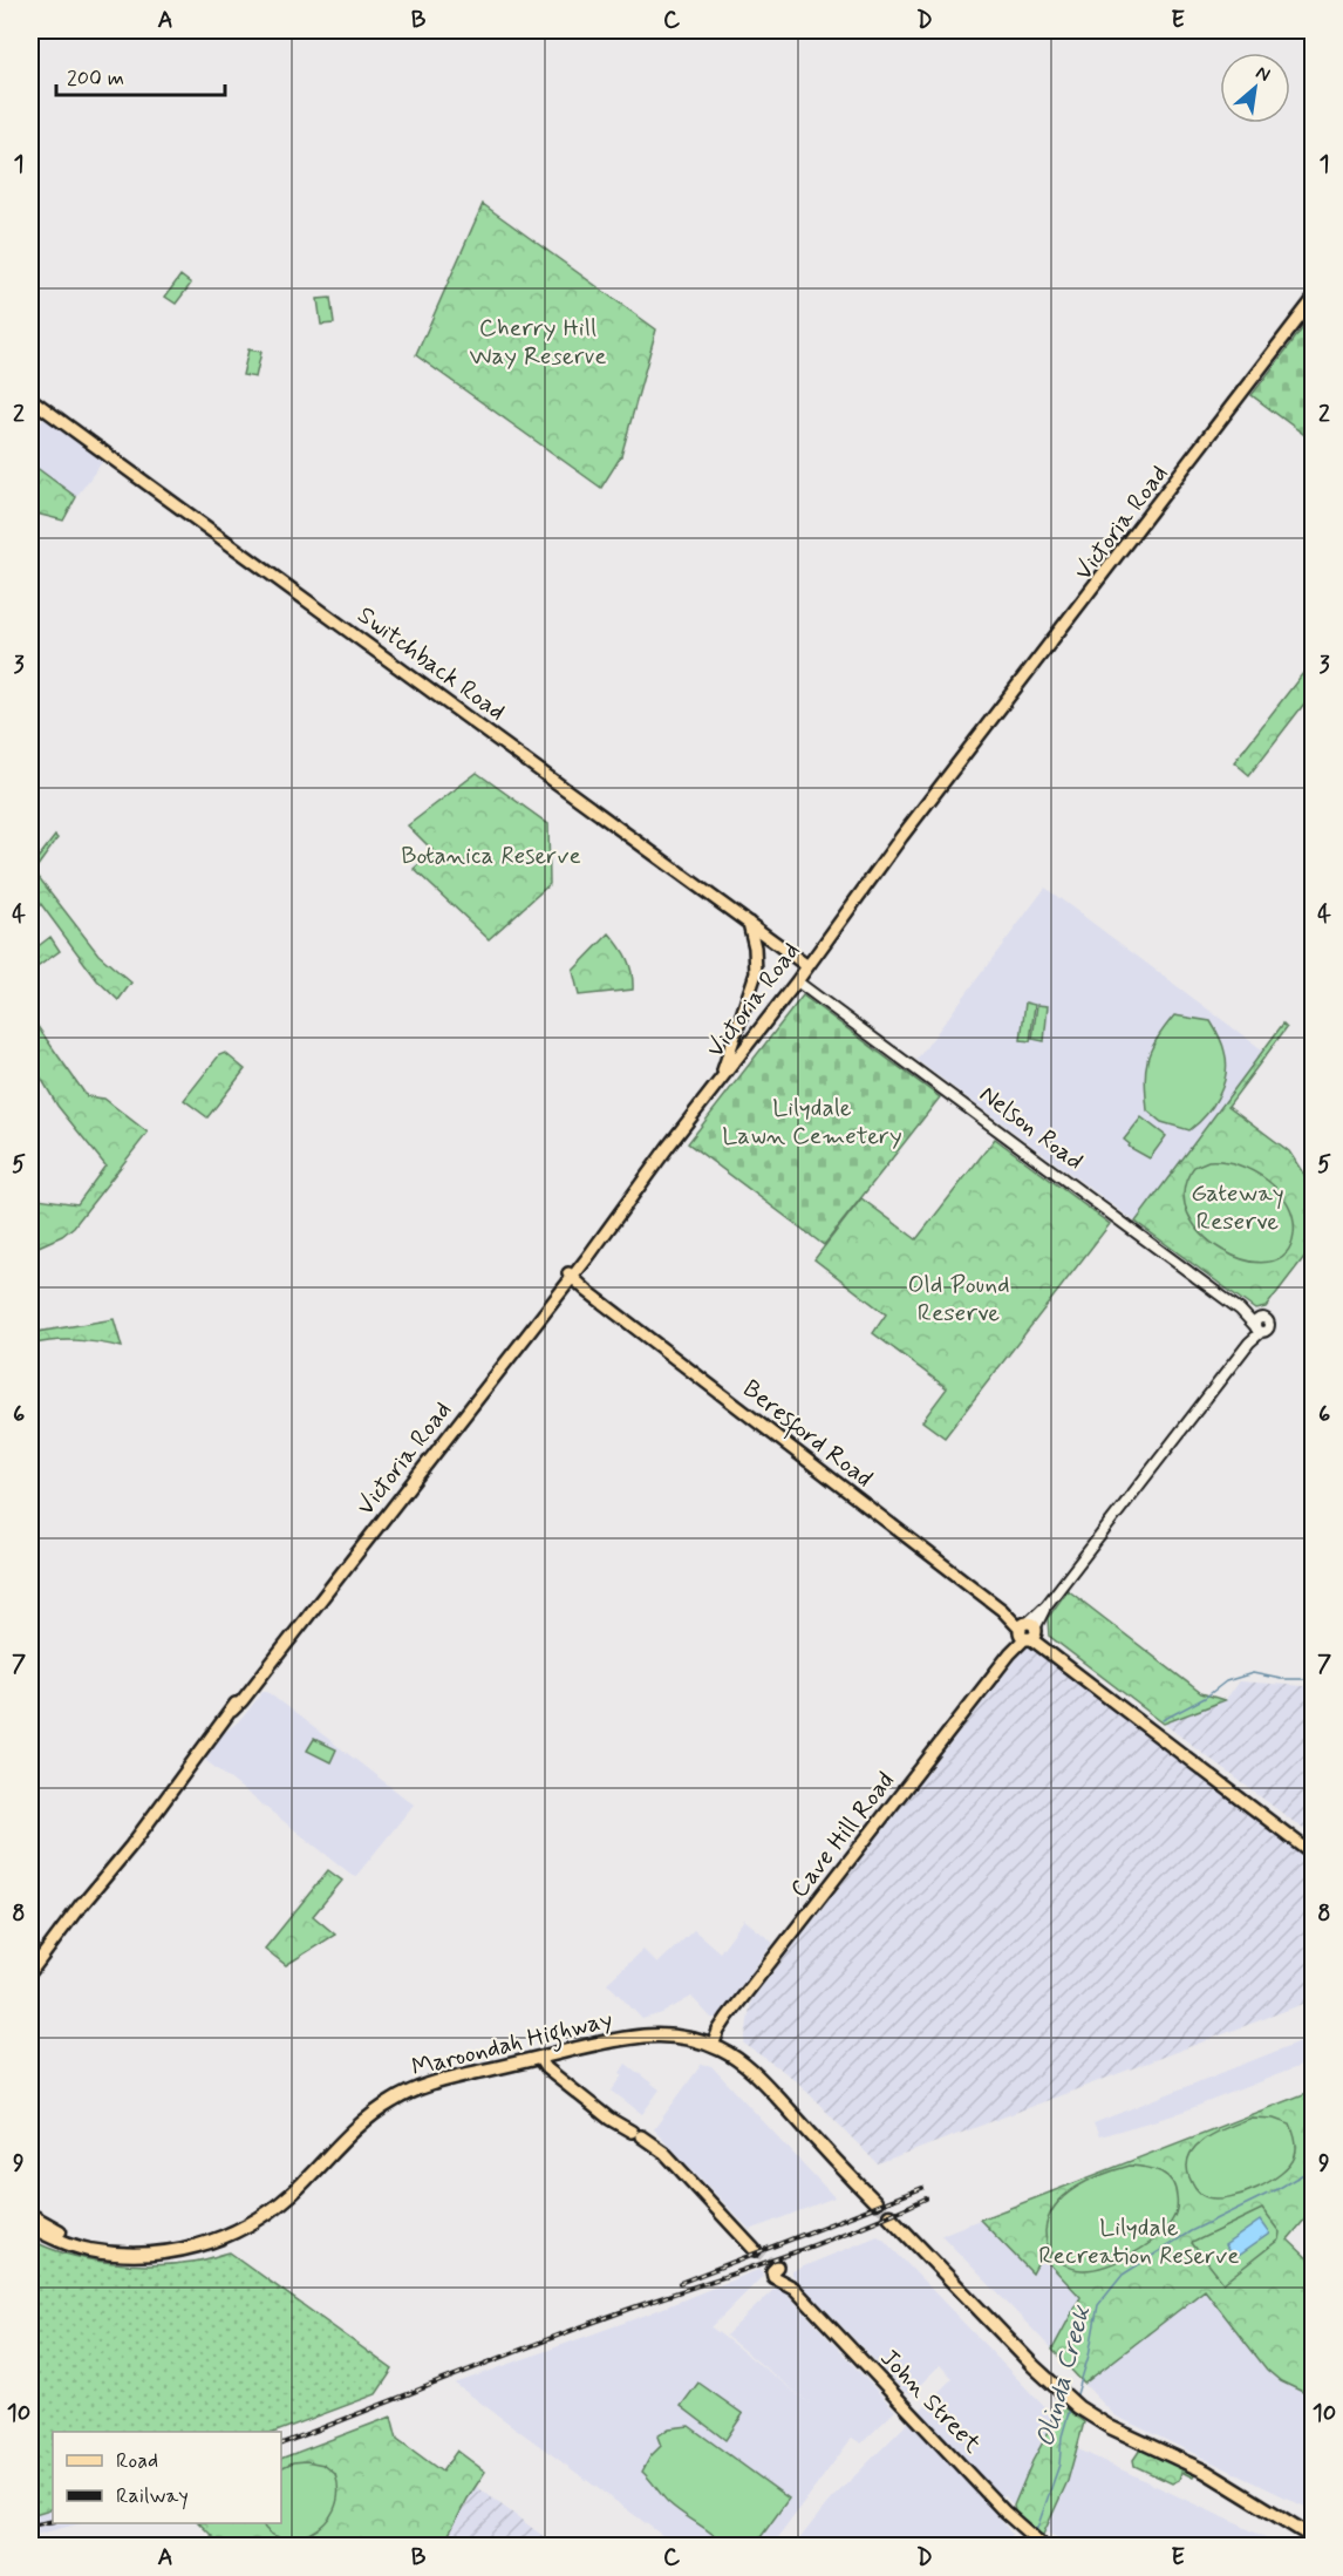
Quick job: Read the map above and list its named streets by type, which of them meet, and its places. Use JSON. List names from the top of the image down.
{
  "streets": {
    "highway": ["Maroondah Highway"],
    "main road": [
      "Victoria Road",
      "Switchback Road",
      "Beresford Road",
      "Cave Hill Road",
      "John Street"
    ],
    "street": ["Nelson Road"]
  },
  "crossings": [
    ["Victoria Road", "Switchback Road"],
    ["Victoria Road", "Nelson Road"],
    ["Victoria Road", "Beresford Road"],
    ["Nelson Road", "Cave Hill Road"],
    ["Beresford Road", "Cave Hill Road"],
    ["Cave Hill Road", "Maroondah Highway"]
  ],
  "water": ["Olinda Creek"],
  "parks": [
    "Cherry Hill Way Reserve",
    "Botanica Reserve",
    "Lilydale Lawn Cemetery",
    "Gateway Reserve",
    "Old Pound Reserve",
    "Lilydale Recreation Reserve"
  ],
  "legend": ["Road", "Railway"],
  "scale_bar": "200 m",
  "north": "top right",
  "grid": {
    "columns": [
      "A",
      "B",
      "C",
      "D",
      "E"
    ],
    "rows": [
      "1",
      "2",
      "3",
      "4",
      "5",
      "6",
      "7",
      "8",
      "9",
      "10"
    ]
  }
}
